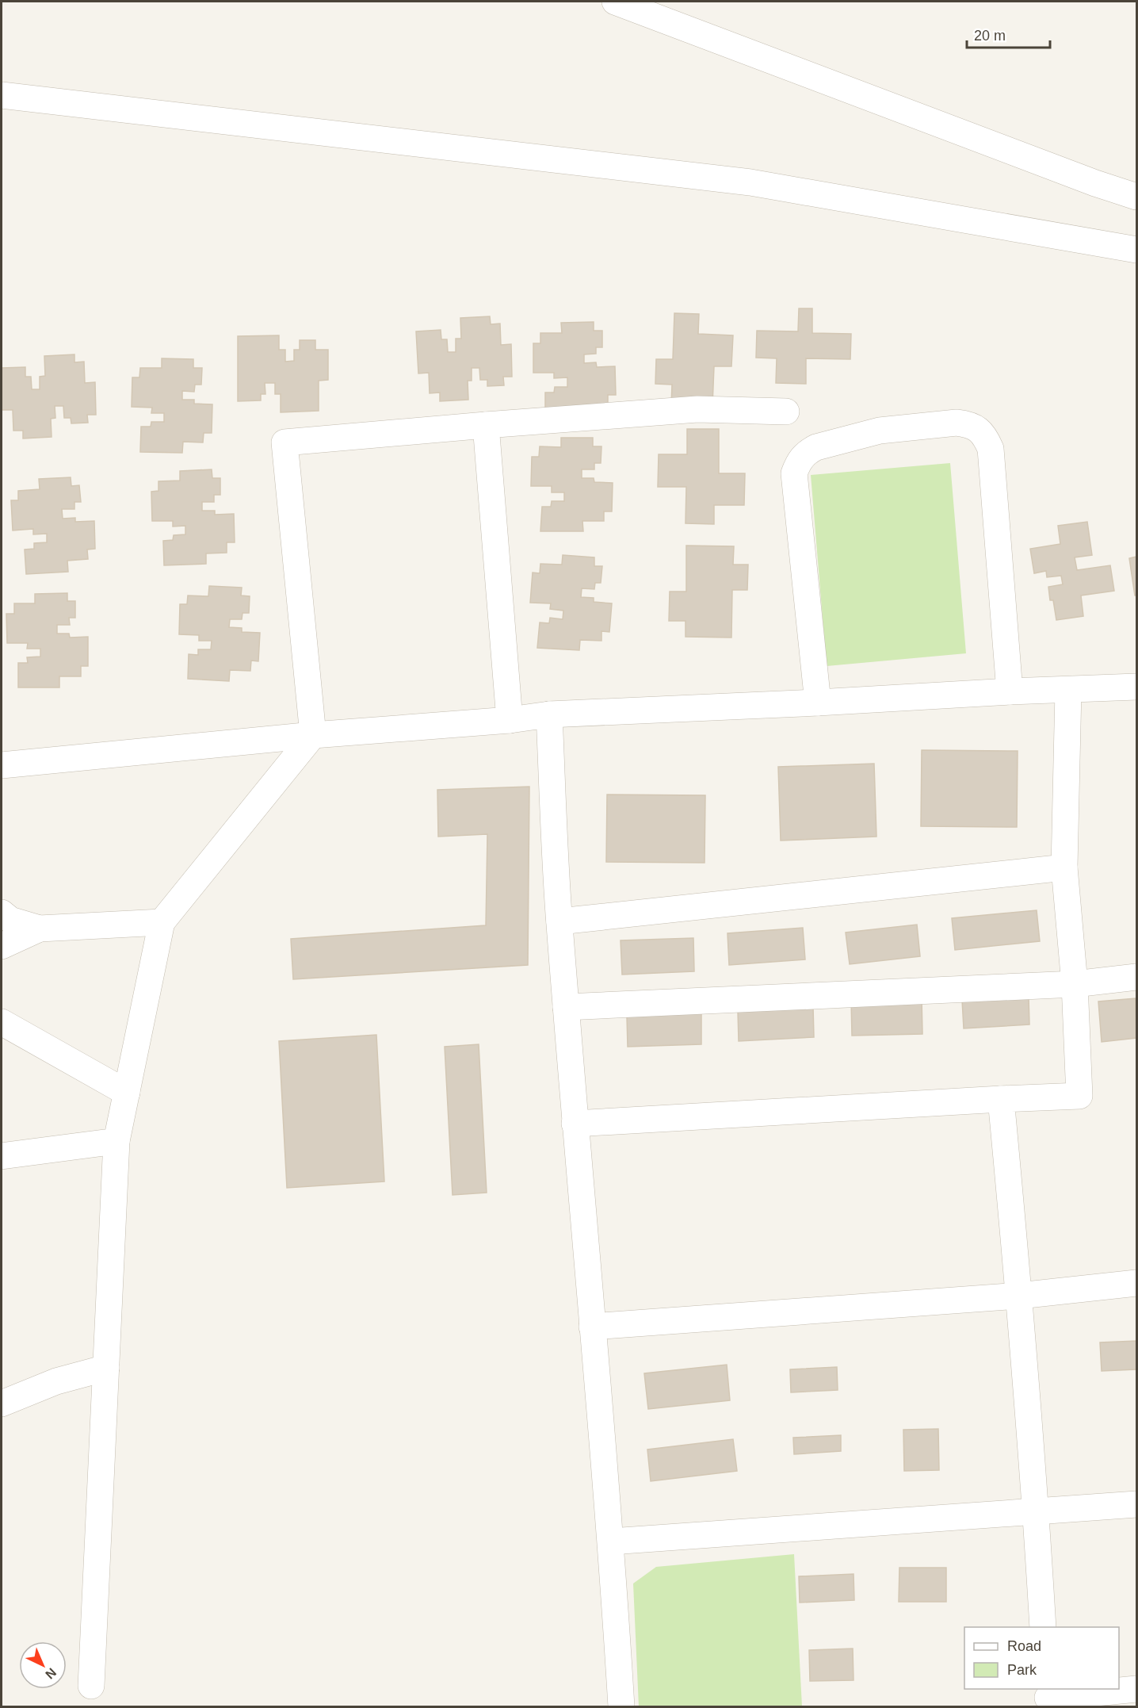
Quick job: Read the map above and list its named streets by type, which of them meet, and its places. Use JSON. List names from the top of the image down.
{
  "legend": ["Road", "Park"],
  "scale_bar": "20 m",
  "north": "bottom right"
}
